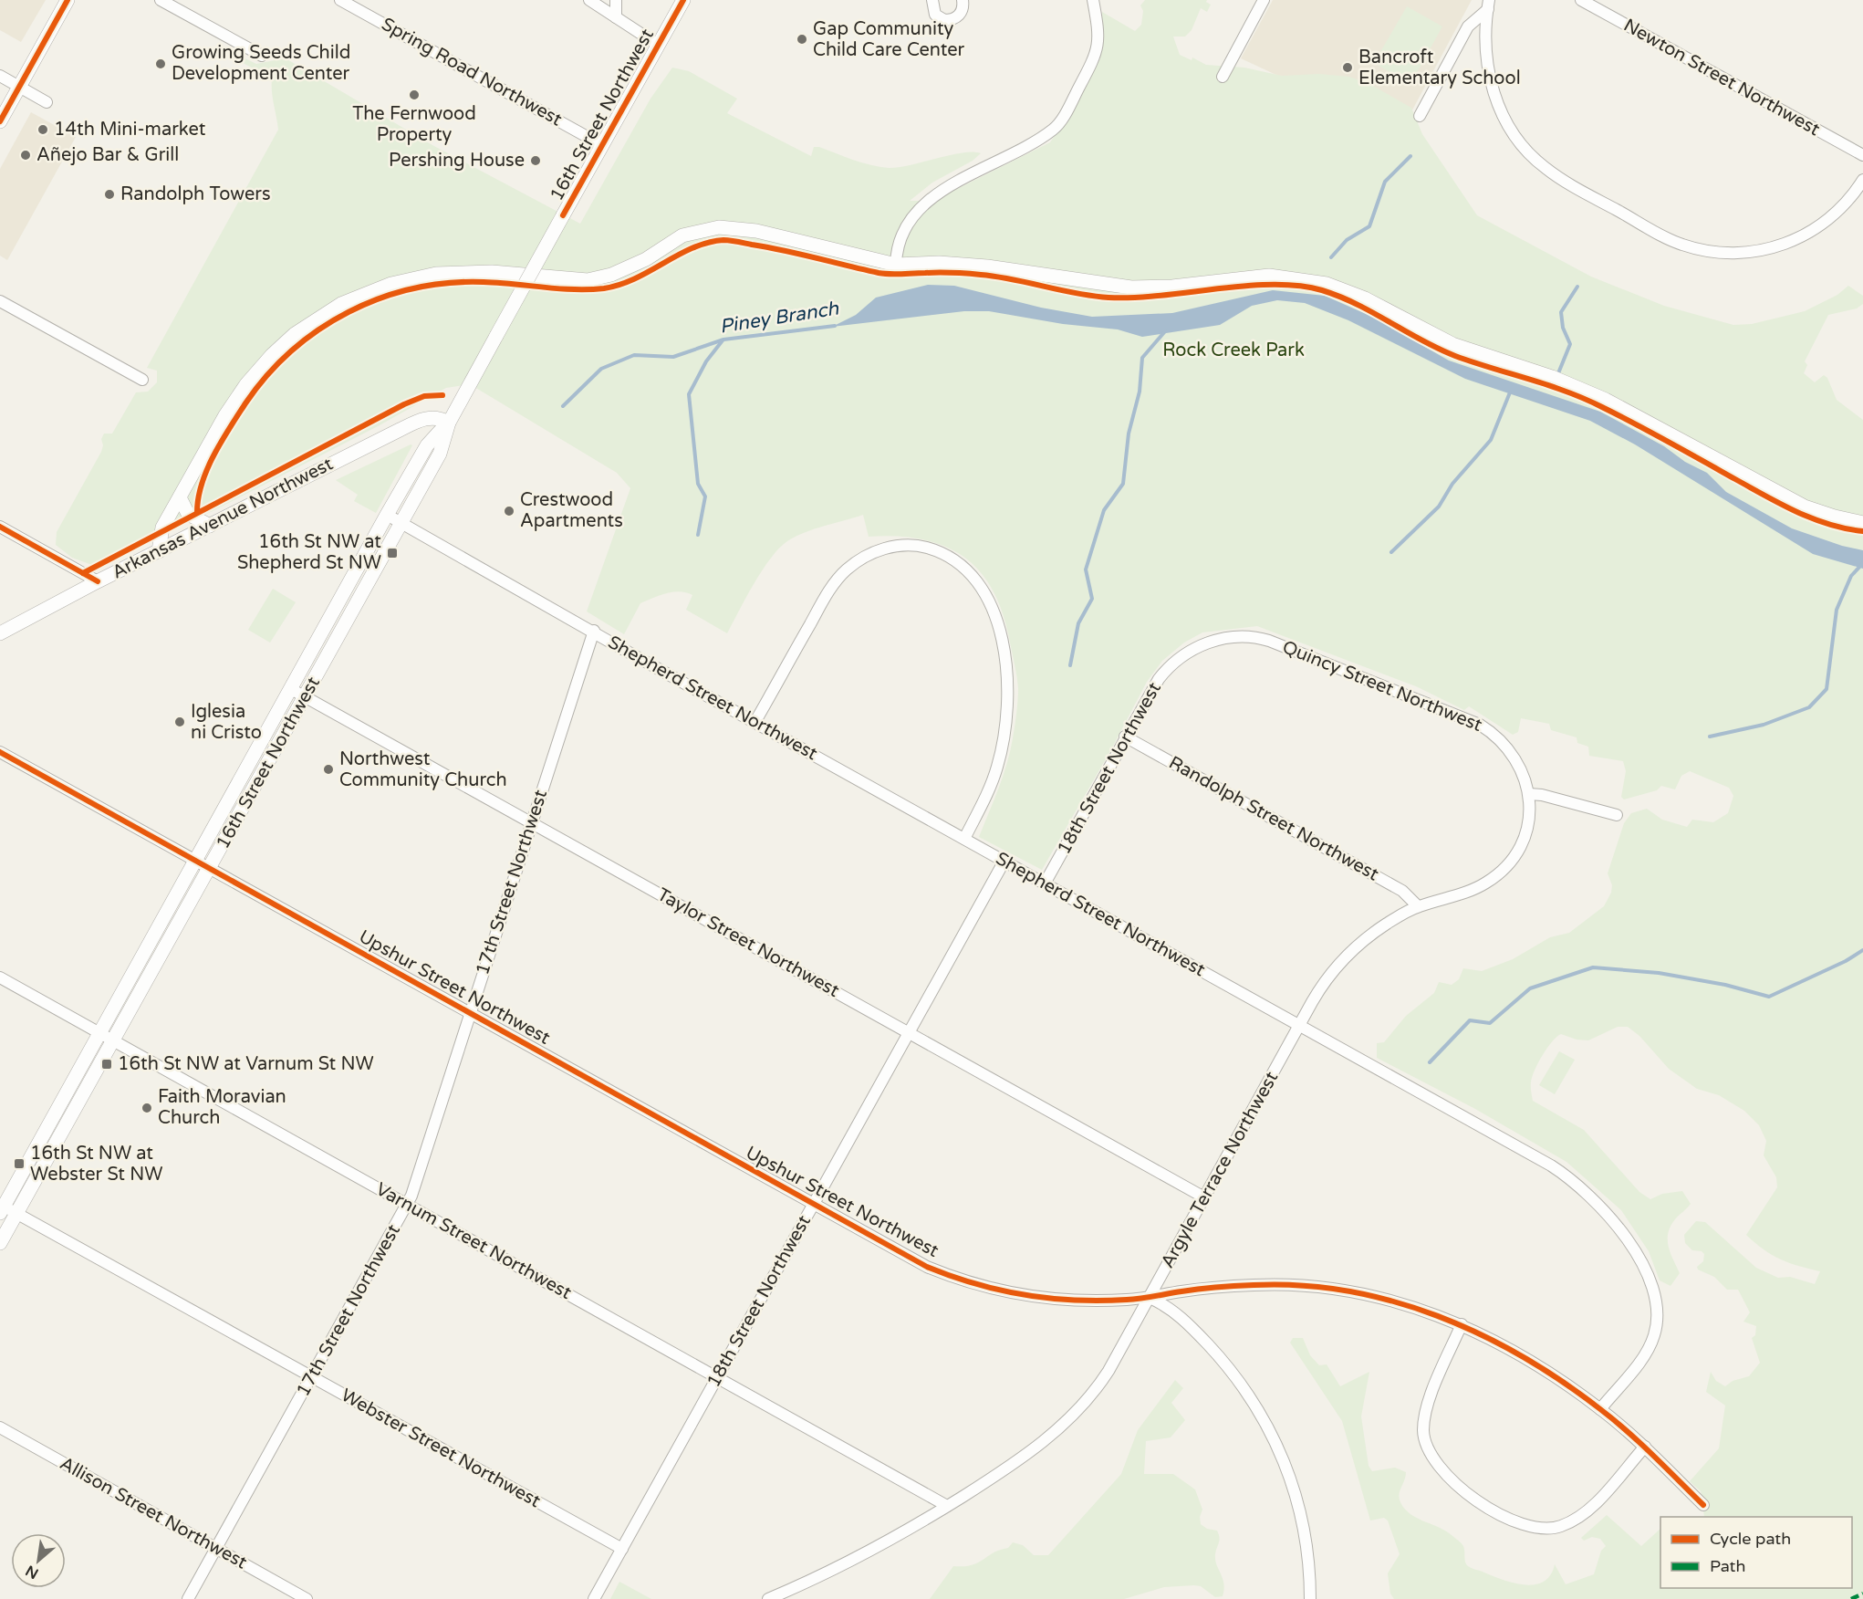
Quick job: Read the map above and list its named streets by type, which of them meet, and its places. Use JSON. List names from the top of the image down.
{
  "streets": {
    "main road": ["16th Street Northwest", "Arkansas Avenue Northwest"],
    "street": [
      "Spring Road Northwest",
      "Newton Street Northwest",
      "Quincy Street Northwest",
      "Shepherd Street Northwest",
      "18th Street Northwest",
      "Randolph Street Northwest",
      "17th Street Northwest",
      "Taylor Street Northwest",
      "Upshur Street Northwest",
      "Argyle Terrace Northwest",
      "Varnum Street Northwest",
      "Webster Street Northwest",
      "Allison Street Northwest"
    ]
  },
  "crossings": [
    ["Spring Road Northwest", "16th Street Northwest"],
    ["16th Street Northwest", "Arkansas Avenue Northwest"],
    ["16th Street Northwest", "Shepherd Street Northwest"],
    ["16th Street Northwest", "Taylor Street Northwest"],
    ["16th Street Northwest", "Upshur Street Northwest"],
    ["16th Street Northwest", "Varnum Street Northwest"],
    ["16th Street Northwest", "Webster Street Northwest"],
    ["Quincy Street Northwest", "18th Street Northwest"],
    ["Quincy Street Northwest", "Argyle Terrace Northwest"],
    ["Shepherd Street Northwest", "18th Street Northwest"],
    ["Shepherd Street Northwest", "17th Street Northwest"],
    ["Shepherd Street Northwest", "Upshur Street Northwest"],
    ["Shepherd Street Northwest", "Argyle Terrace Northwest"],
    ["18th Street Northwest", "Randolph Street Northwest"],
    ["18th Street Northwest", "Taylor Street Northwest"],
    ["18th Street Northwest", "Upshur Street Northwest"],
    ["18th Street Northwest", "Varnum Street Northwest"],
    ["18th Street Northwest", "Webster Street Northwest"],
    ["Randolph Street Northwest", "Argyle Terrace Northwest"],
    ["17th Street Northwest", "Taylor Street Northwest"],
    ["17th Street Northwest", "Upshur Street Northwest"],
    ["17th Street Northwest", "Varnum Street Northwest"],
    ["17th Street Northwest", "Webster Street Northwest"],
    ["17th Street Northwest", "Allison Street Northwest"],
    ["Taylor Street Northwest", "Argyle Terrace Northwest"],
    ["Upshur Street Northwest", "Argyle Terrace Northwest"],
    ["Argyle Terrace Northwest", "Varnum Street Northwest"]
  ],
  "water": ["Piney Branch"],
  "parks": ["Rock Creek Park"],
  "places": {
    "other": [
      "Gap Community Child Care Center",
      "Growing Seeds Child Development Center",
      "Bancroft Elementary School",
      "The Fernwood Property",
      "14th Mini-market",
      "Añejo Bar & Grill",
      "Pershing House",
      "Randolph Towers",
      "Crestwood Apartments",
      "Iglesia ni Cristo",
      "Northwest Community Church",
      "Faith Moravian Church"
    ],
    "transit": ["16th St NW at Shepherd St NW", "16th St NW at Varnum St NW", "16th St NW at Webster St NW"]
  },
  "legend": ["Cycle path", "Path"],
  "north": "bottom left"
}
